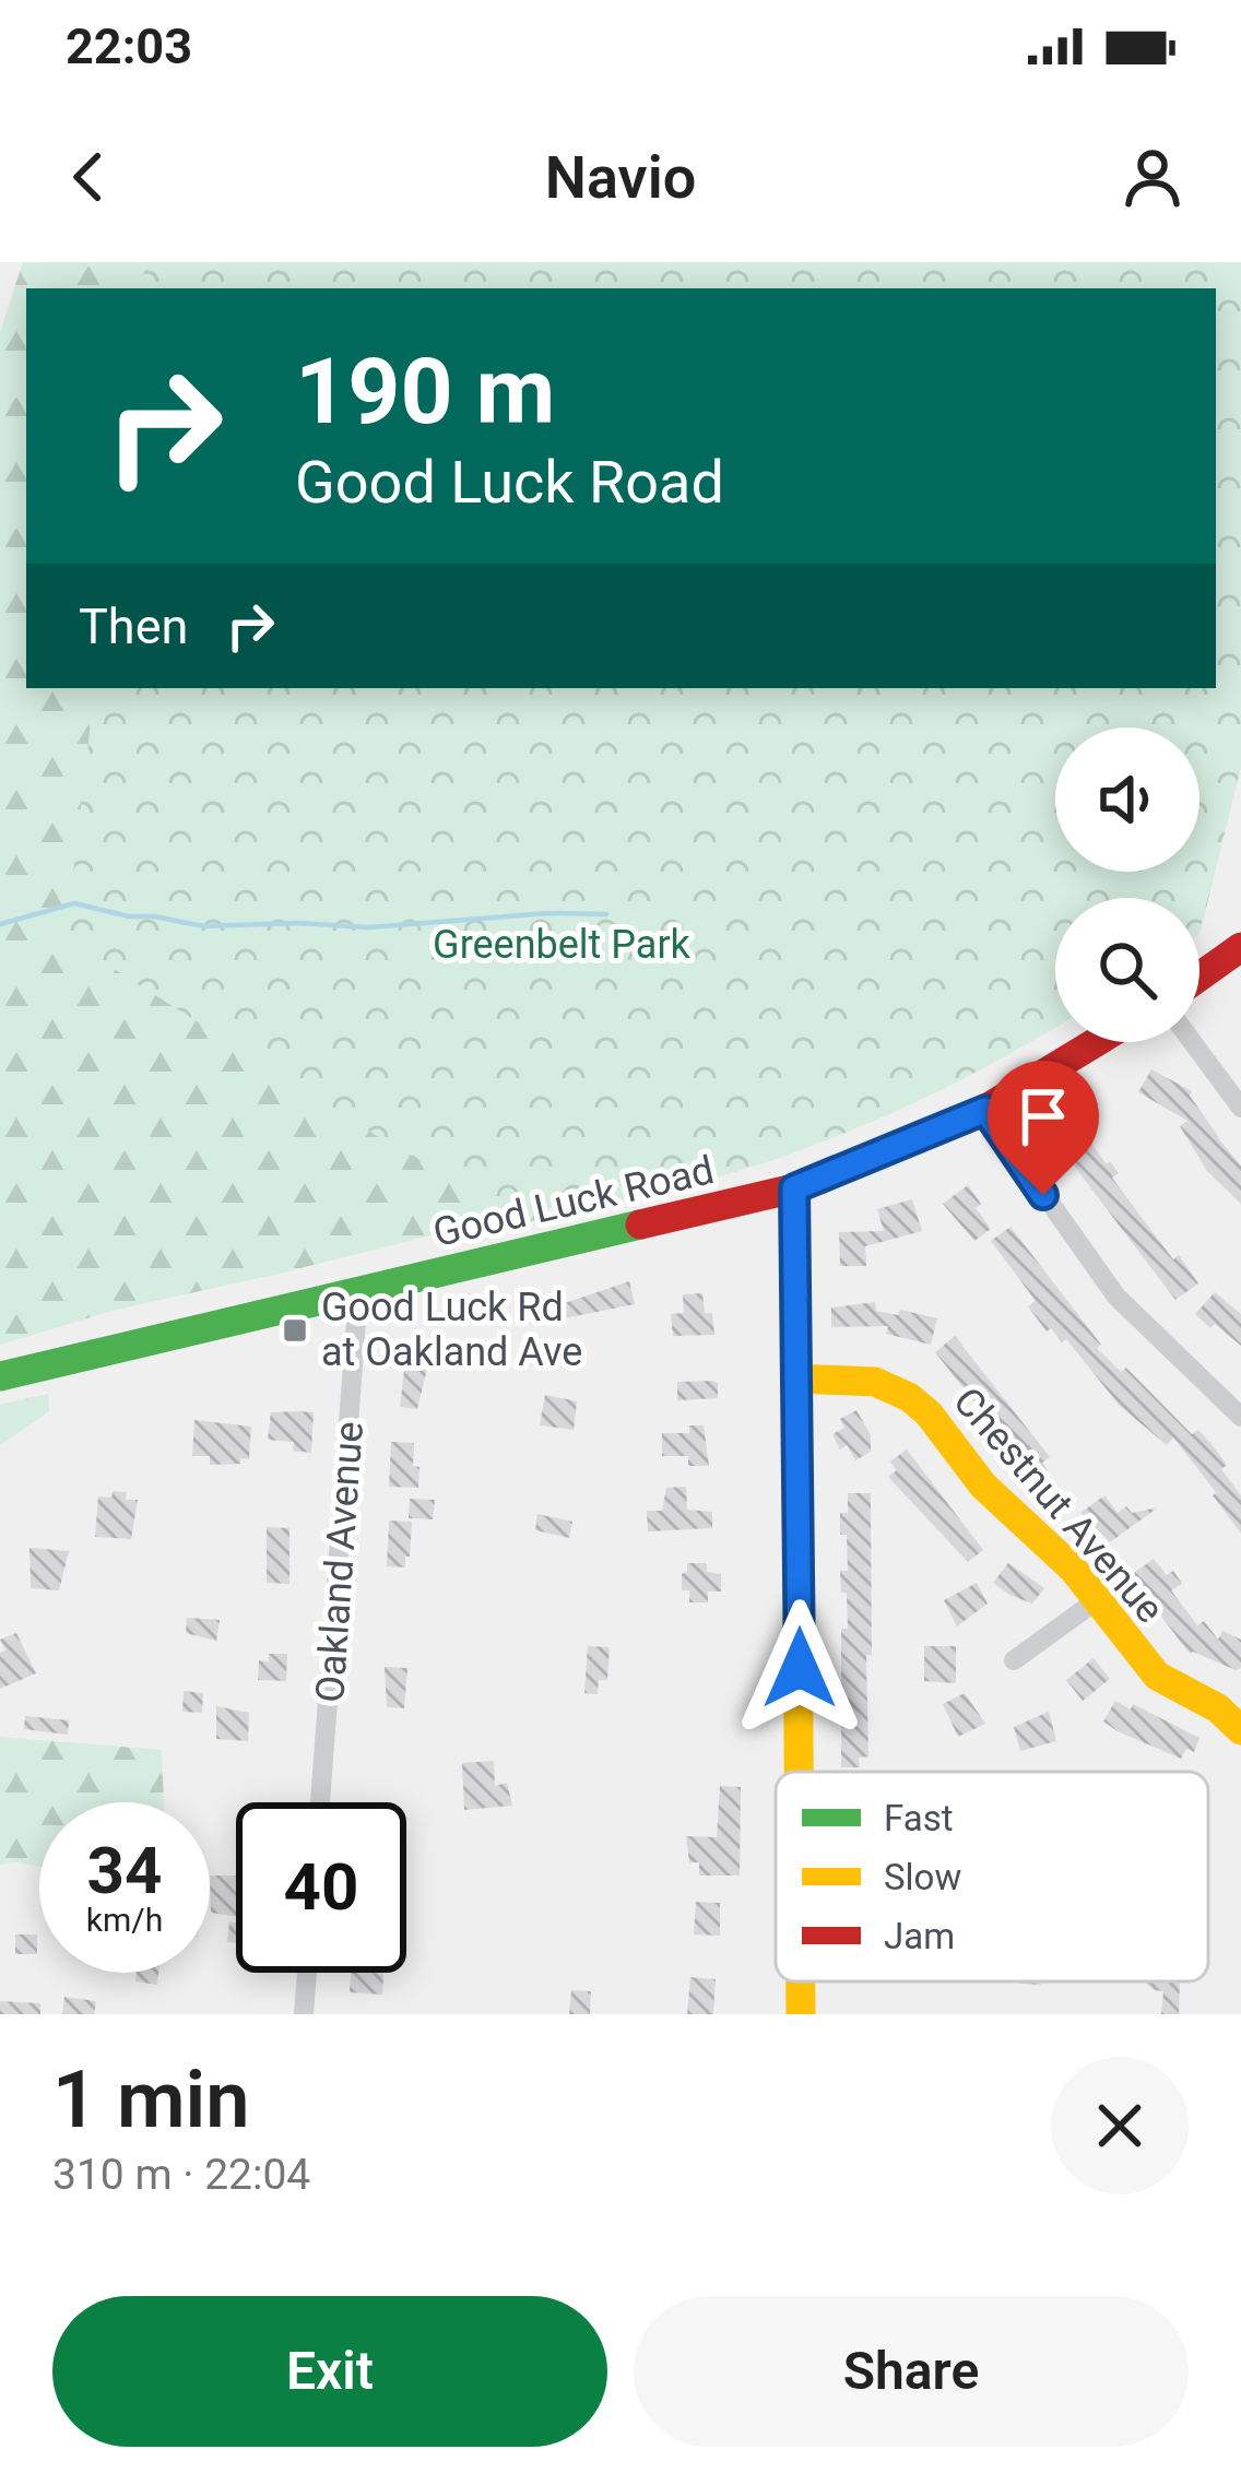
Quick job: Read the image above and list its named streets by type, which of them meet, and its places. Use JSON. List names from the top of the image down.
{
  "streets": {
    "street": ["Good Luck Road", "Chestnut Avenue", "Oakland Avenue"]
  },
  "crossings": [
    ["Good Luck Road", "Oakland Avenue"]
  ],
  "parks": ["Greenbelt Park"],
  "places": {
    "transit": ["Good Luck Rd at Oakland Ave"]
  },
  "legend": ["Fast", "Slow", "Jam"],
  "page": {
    "status": "22:03",
    "header": "Navio",
    "turn": ["190 m", "Good Luck Road"],
    "then": "Then",
    "speed": "34 km/h",
    "limit": "40",
    "heading": ["1 min", "310 m · 22:04"],
    "buttons": ["Exit", "Share"]
  }
}
